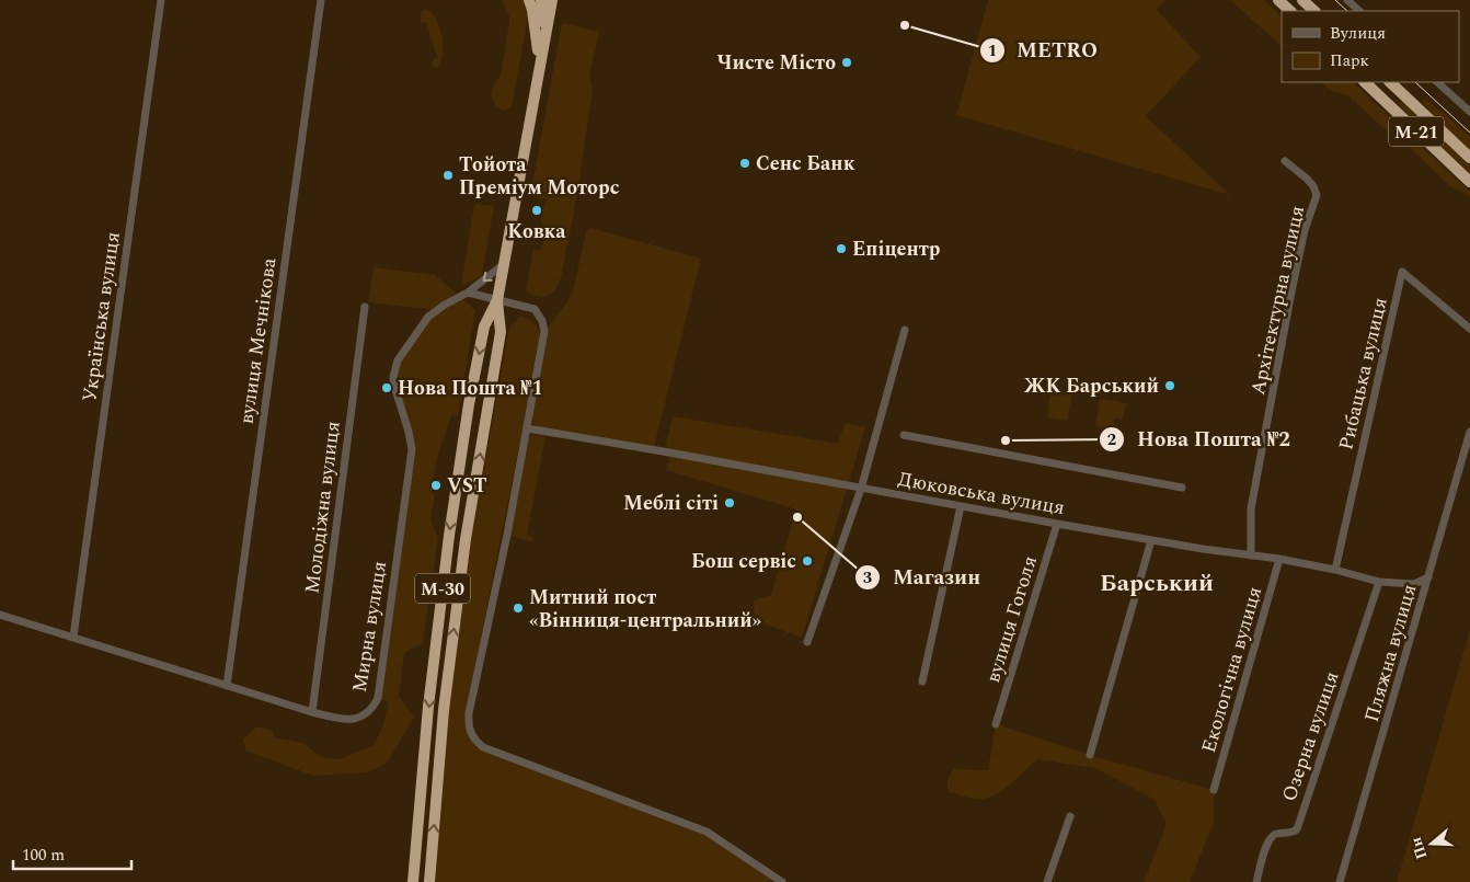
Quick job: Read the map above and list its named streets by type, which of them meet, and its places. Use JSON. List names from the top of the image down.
{
  "streets": {
    "highway": ["М-21", "М-30"],
    "street": [
      "Архітектурна вулиця",
      "Українська вулиця",
      "вулиця Мечнікова",
      "Рибацька вулиця",
      "Дюковська вулиця",
      "Молодіжна вулиця",
      "вулиця Гоголя",
      "Мирна вулиця",
      "Пляжна вулиця",
      "Екологічна вулиця",
      "Озерна вулиця"
    ]
  },
  "crossings": [
    ["Архітектурна вулиця", "Дюковська вулиця"],
    ["Українська вулиця", "Мирна вулиця"],
    ["вулиця Мечнікова", "Мирна вулиця"],
    ["Рибацька вулиця", "Дюковська вулиця"],
    ["Дюковська вулиця", "вулиця Гоголя"],
    ["Дюковська вулиця", "Пляжна вулиця"],
    ["Дюковська вулиця", "Екологічна вулиця"],
    ["Дюковська вулиця", "Озерна вулиця"],
    ["Молодіжна вулиця", "Мирна вулиця"],
    ["М-30", "Мирна вулиця"]
  ],
  "districts": ["Барський"],
  "places": [
    "METRO",
    "Чисте Місто",
    "Сенс Банк",
    "Тойота Преміум Моторс",
    "Ковка",
    "Епіцентр",
    "ЖК Барський",
    "Нова Пошта №1",
    "Нова Пошта №2",
    "VST",
    "Меблі сіті",
    "Магазин",
    "Бош сервіс",
    "Митний пост «Вінниця-центральний»"
  ],
  "legend": ["Вулиця", "Парк"],
  "scale_bar": "100 m",
  "north": "left"
}
